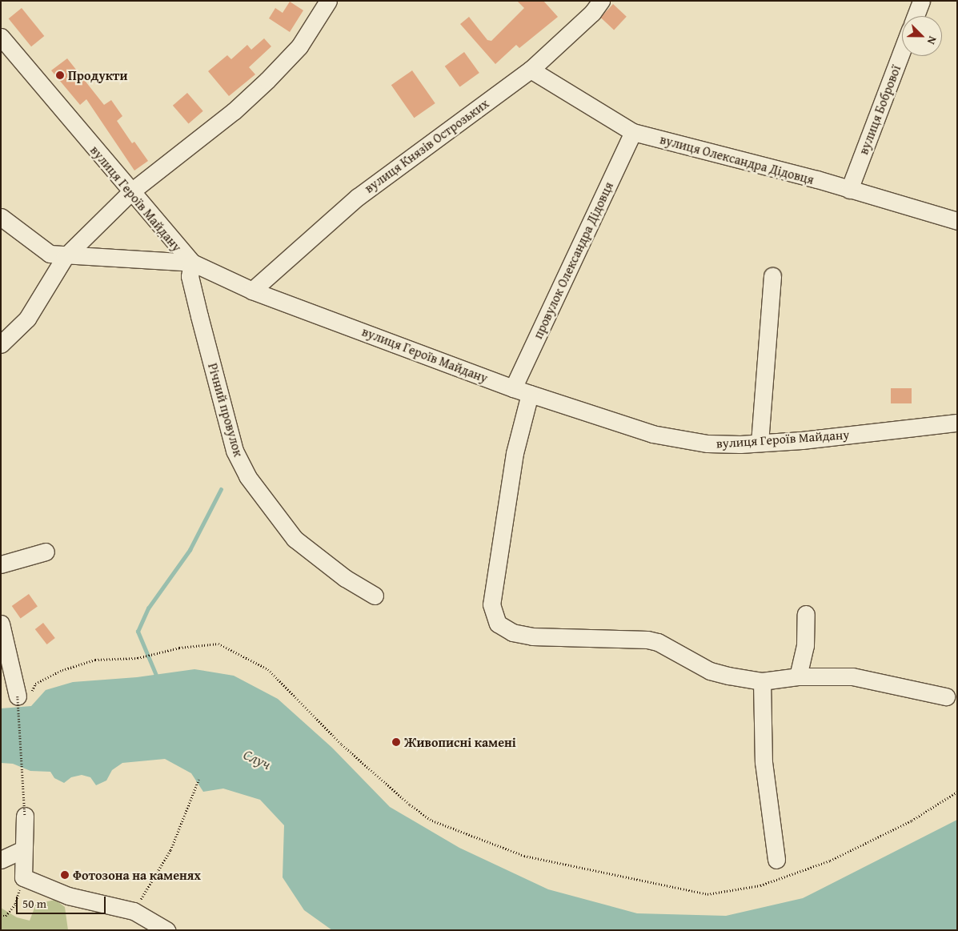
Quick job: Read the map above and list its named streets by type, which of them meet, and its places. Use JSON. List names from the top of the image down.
{
  "streets": {
    "street": [
      "вулиця Бобрової",
      "вулиця Князів Острозьких",
      "вулиця Олександра Дідовця",
      "вулиця Героїв Майдану",
      "провулок Олександра Дідовця",
      "Річний провулок"
    ]
  },
  "crossings": [
    ["вулиця Бобрової", "вулиця Олександра Дідовця"],
    ["вулиця Князів Острозьких", "вулиця Олександра Дідовця"],
    ["вулиця Князів Острозьких", "вулиця Героїв Майдану"],
    ["вулиця Олександра Дідовця", "провулок Олександра Дідовця"],
    ["вулиця Героїв Майдану", "провулок Олександра Дідовця"],
    ["вулиця Героїв Майдану", "Річний провулок"]
  ],
  "water": ["Случ"],
  "places": ["Продукти", "Живописні камені", "Фотозона на каменях"],
  "scale_bar": "50 m",
  "north": "bottom right"
}
